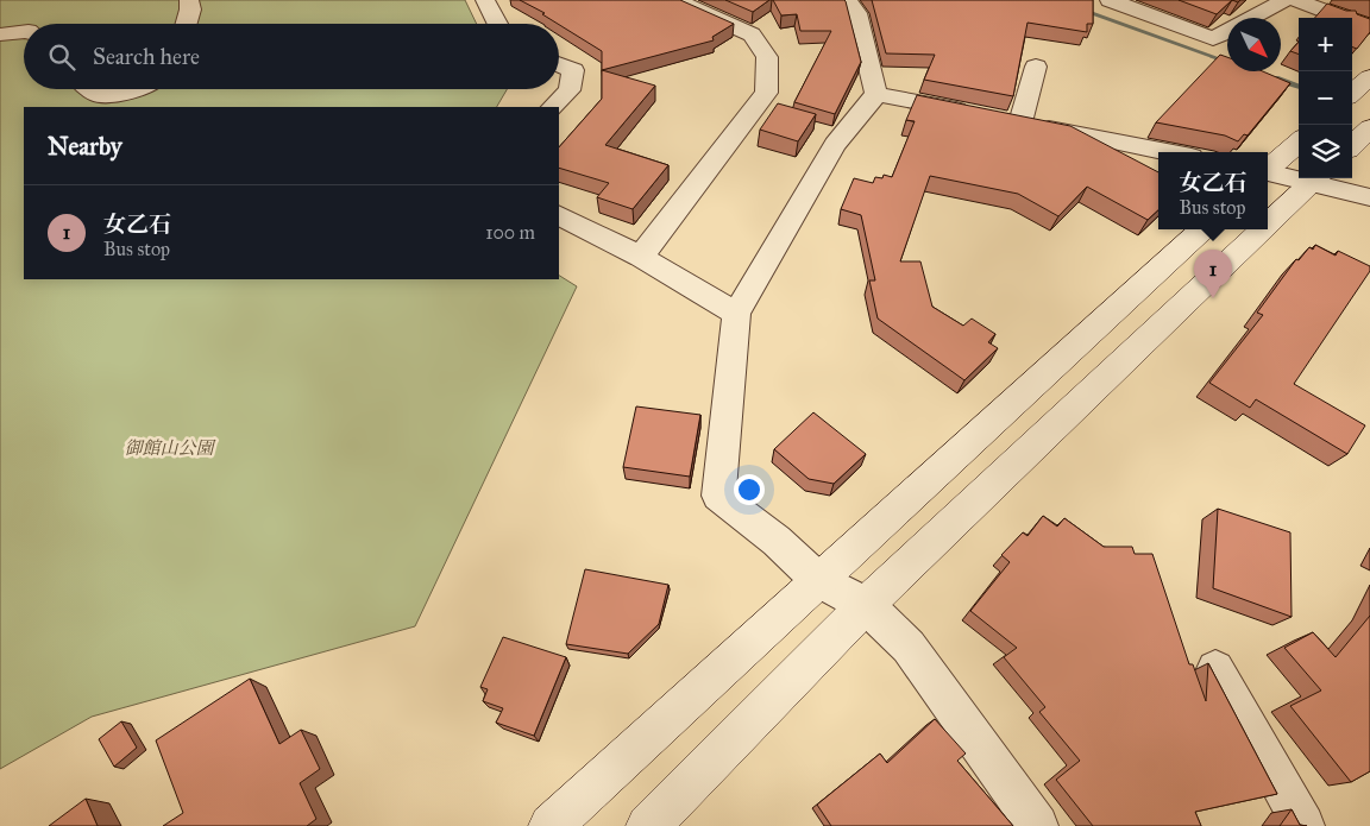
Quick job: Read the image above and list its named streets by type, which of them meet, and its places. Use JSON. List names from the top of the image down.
{
  "parks": ["御館山公園"],
  "north": "bottom right",
  "page": {
    "map_buttons": ["+", "−"],
    "search": "Search here",
    "heading": "Nearby",
    "popup": ["女乙石", "Bus stop"],
    "list": [
      {
        "mark": "1",
        "name": "女乙石",
        "note": "Bus stop",
        "value": "100 m"
      }
    ],
    "pins": "1"
  }
}
